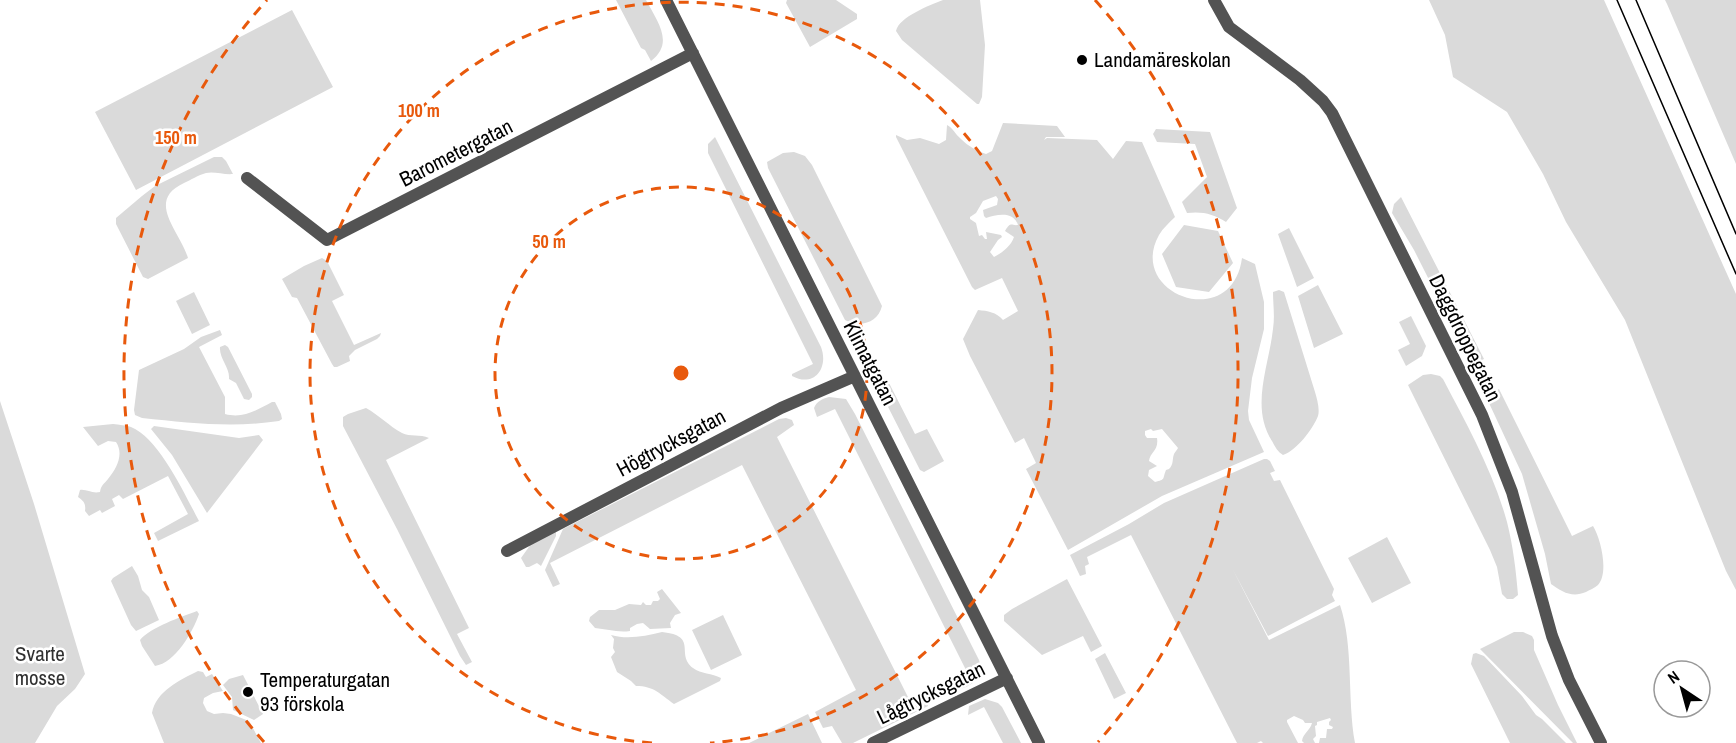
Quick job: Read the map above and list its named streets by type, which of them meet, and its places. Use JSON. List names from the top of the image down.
{
  "streets": {
    "street": [
      "Barometergatan",
      "Daggdroppegatan",
      "Klimatgatan",
      "Högtrycksgatan",
      "Lågtrycksgatan"
    ]
  },
  "crossings": [
    ["Barometergatan", "Klimatgatan"],
    ["Klimatgatan", "Högtrycksgatan"],
    ["Klimatgatan", "Lågtrycksgatan"]
  ],
  "parks": ["Svarte mosse"],
  "places": ["Landamäreskolan", "Temperaturgatan 93 förskola"],
  "north": "top left",
  "rings": ["100 m", "150 m", "50 m"]
}
